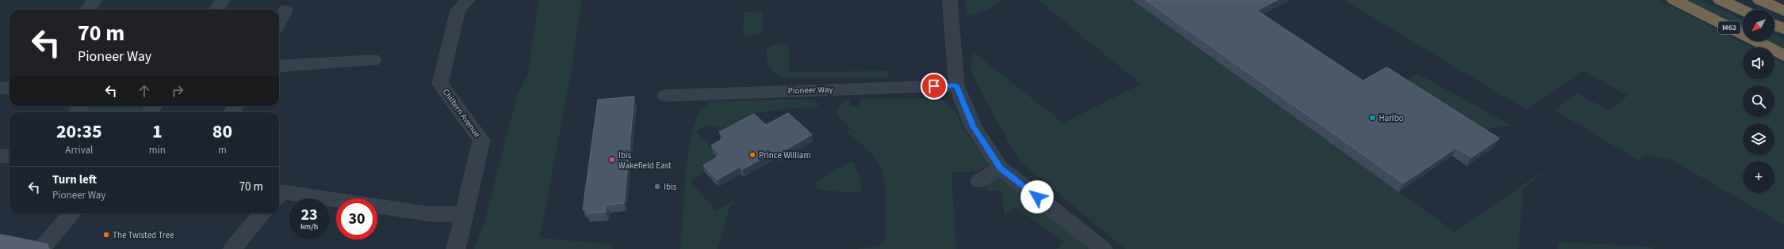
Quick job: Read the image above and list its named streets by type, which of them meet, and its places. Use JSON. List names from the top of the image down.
{
  "streets": {
    "highway": ["M62"],
    "street": ["Pioneer Way", "Chiltern Avenue"]
  },
  "places": [
    "Haribo",
    "Prince William",
    "Ibis Wakefield East",
    "Ibis",
    "The Twisted Tree"
  ],
  "north": "bottom left",
  "page": {
    "map_buttons": "+",
    "turn": ["70 m", "Pioneer Way"],
    "eta": [
      "20:35",
      "Arrival",
      "1",
      "min",
      "80",
      "m"
    ],
    "list": [
      {
        "name": "Turn left",
        "note": "Pioneer Way",
        "value": "70 m"
      }
    ],
    "speed": "23 km/h",
    "limit": "30"
  }
}
